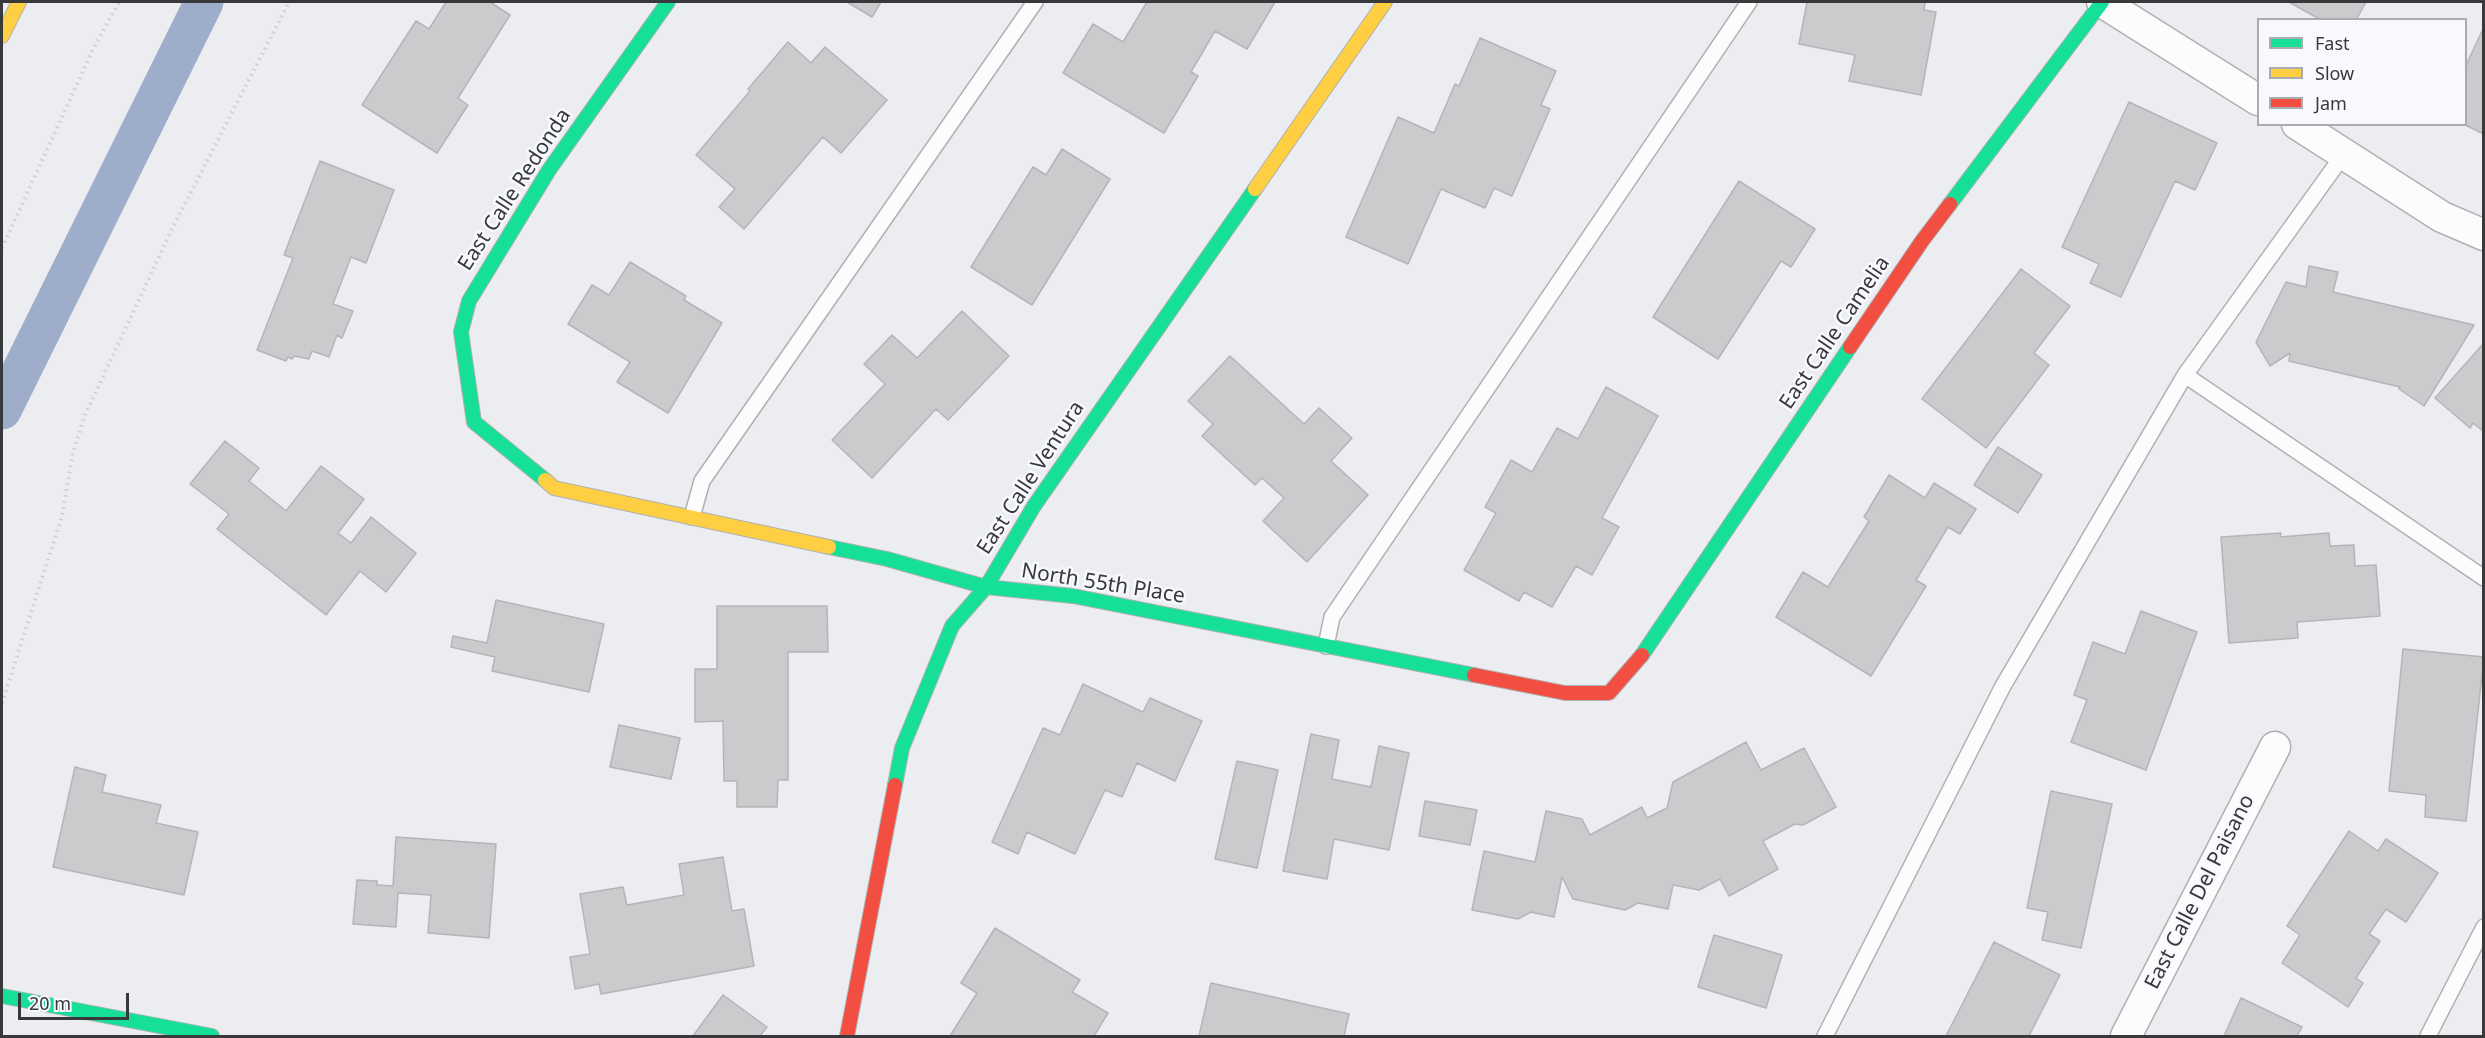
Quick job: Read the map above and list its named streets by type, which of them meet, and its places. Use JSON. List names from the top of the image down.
{
  "streets": {
    "street": [
      "East Calle Redonda",
      "East Calle Camelia",
      "East Calle Ventura",
      "North 55th Place",
      "East Calle Del Paisano"
    ]
  },
  "crossings": [
    ["East Calle Redonda", "North 55th Place"],
    ["East Calle Camelia", "North 55th Place"],
    ["East Calle Ventura", "North 55th Place"]
  ],
  "legend": ["Fast", "Slow", "Jam"],
  "scale_bar": "20 m"
}
